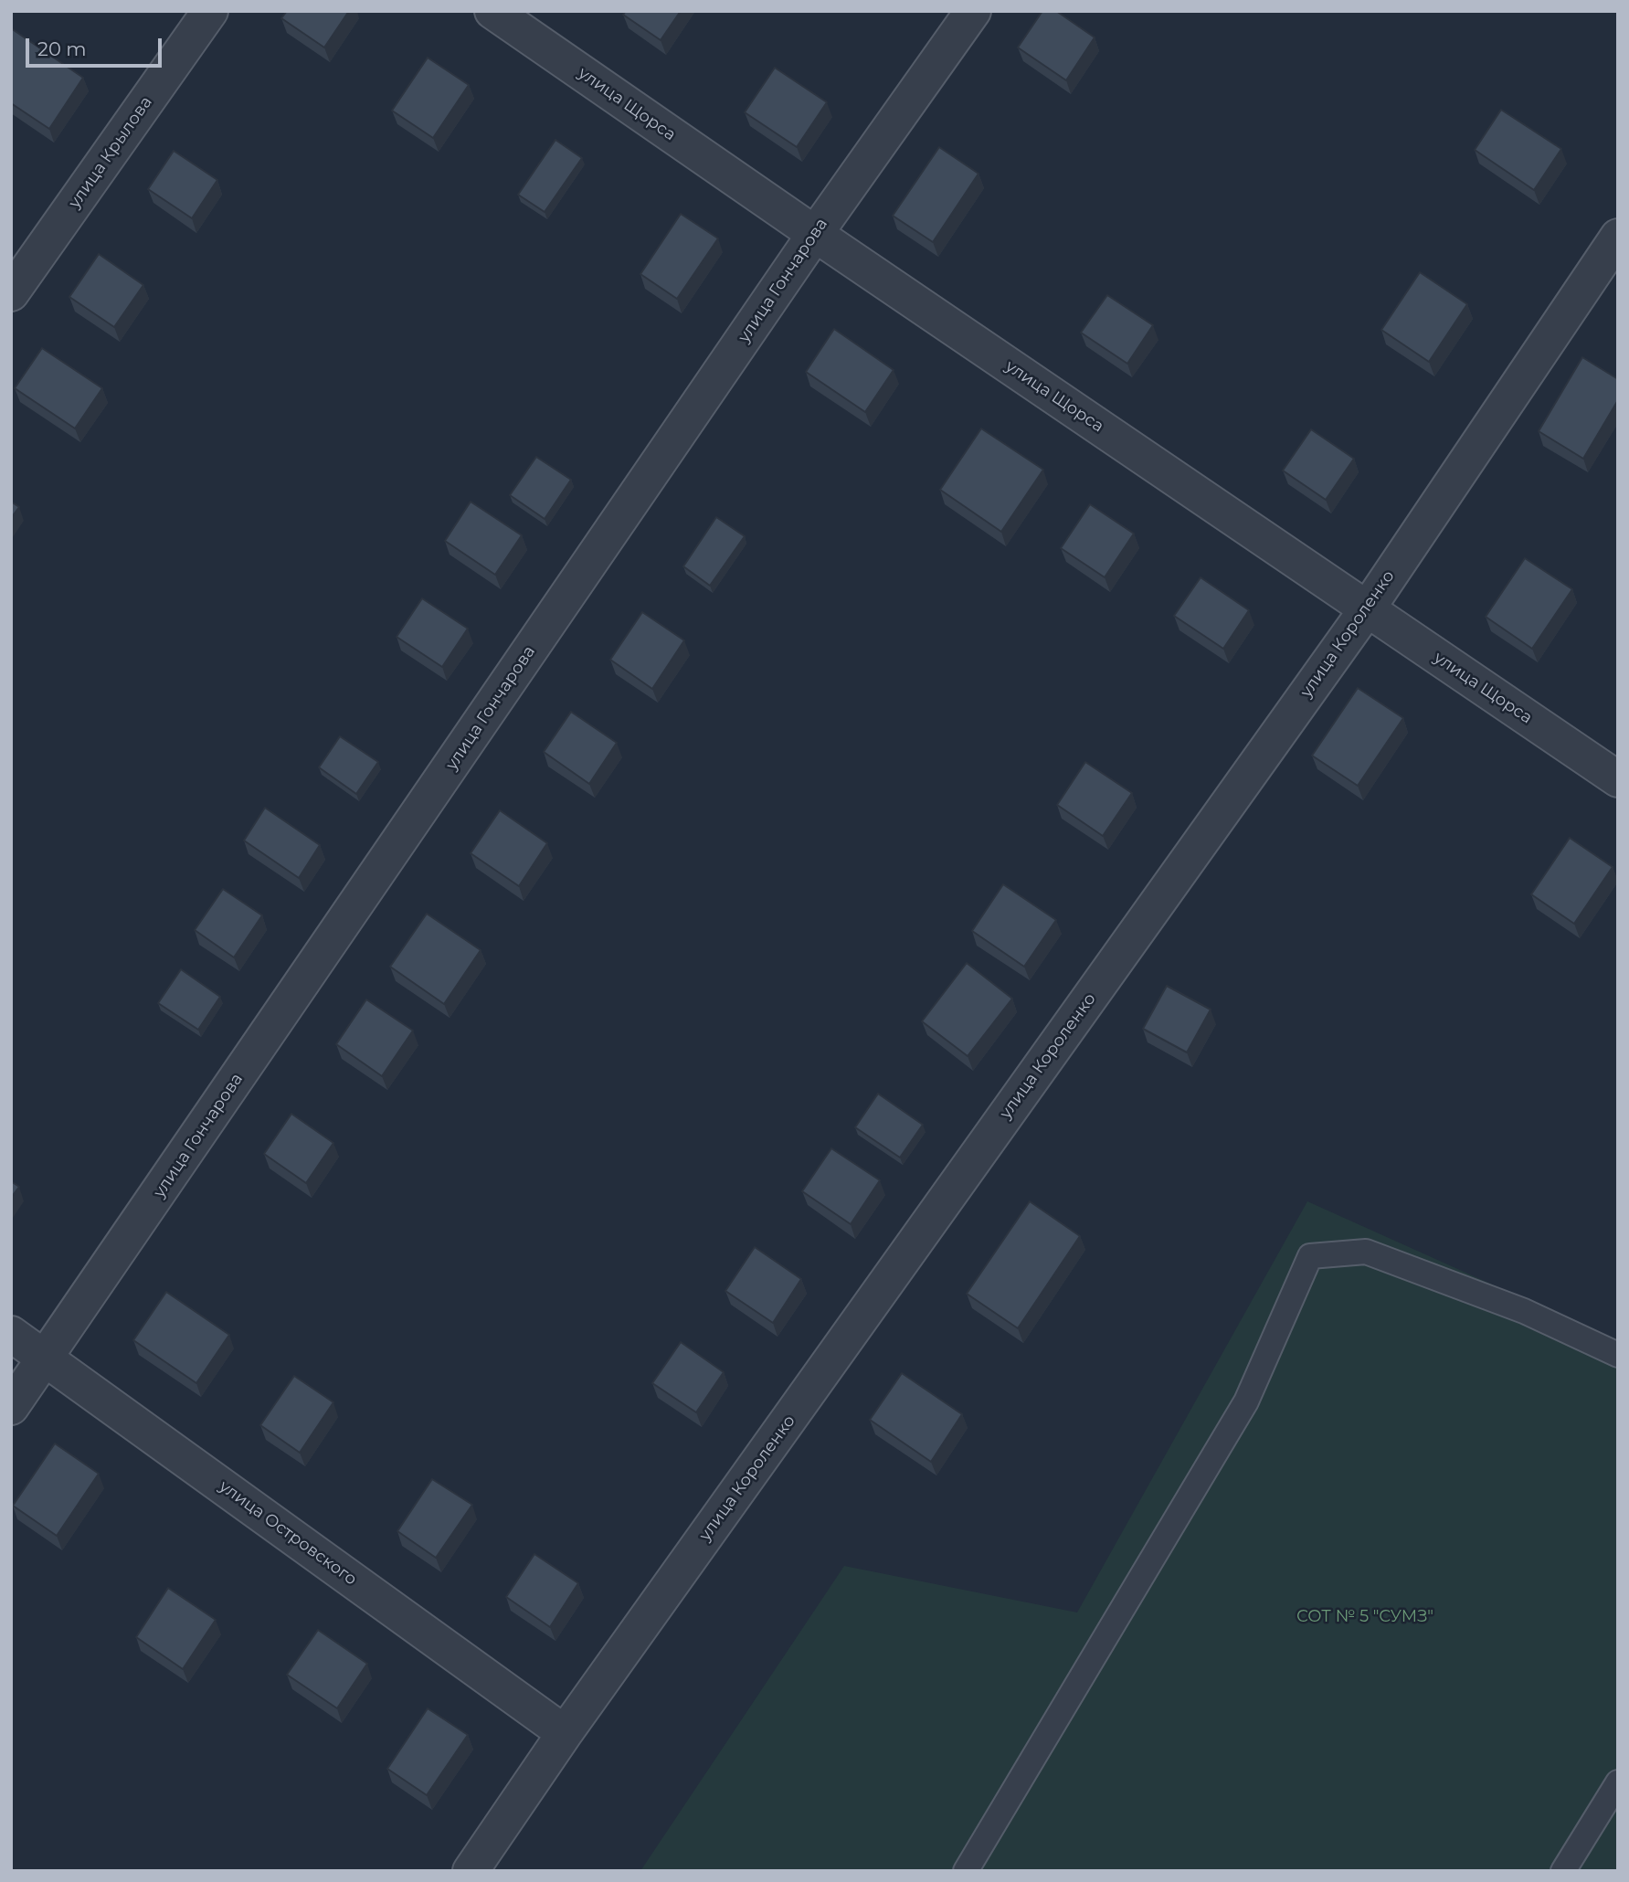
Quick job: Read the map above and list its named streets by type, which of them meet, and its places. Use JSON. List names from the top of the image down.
{
  "streets": {
    "street": [
      "улица Щорса",
      "улица Крылова",
      "улица Гончарова",
      "улица Короленко",
      "улица Островского"
    ]
  },
  "crossings": [
    ["улица Щорса", "улица Гончарова"],
    ["улица Щорса", "улица Короленко"],
    ["улица Гончарова", "улица Островского"],
    ["улица Короленко", "улица Островского"]
  ],
  "parks": ["СОТ № 5 \"СУМЗ\""],
  "scale_bar": "20 m"
}
